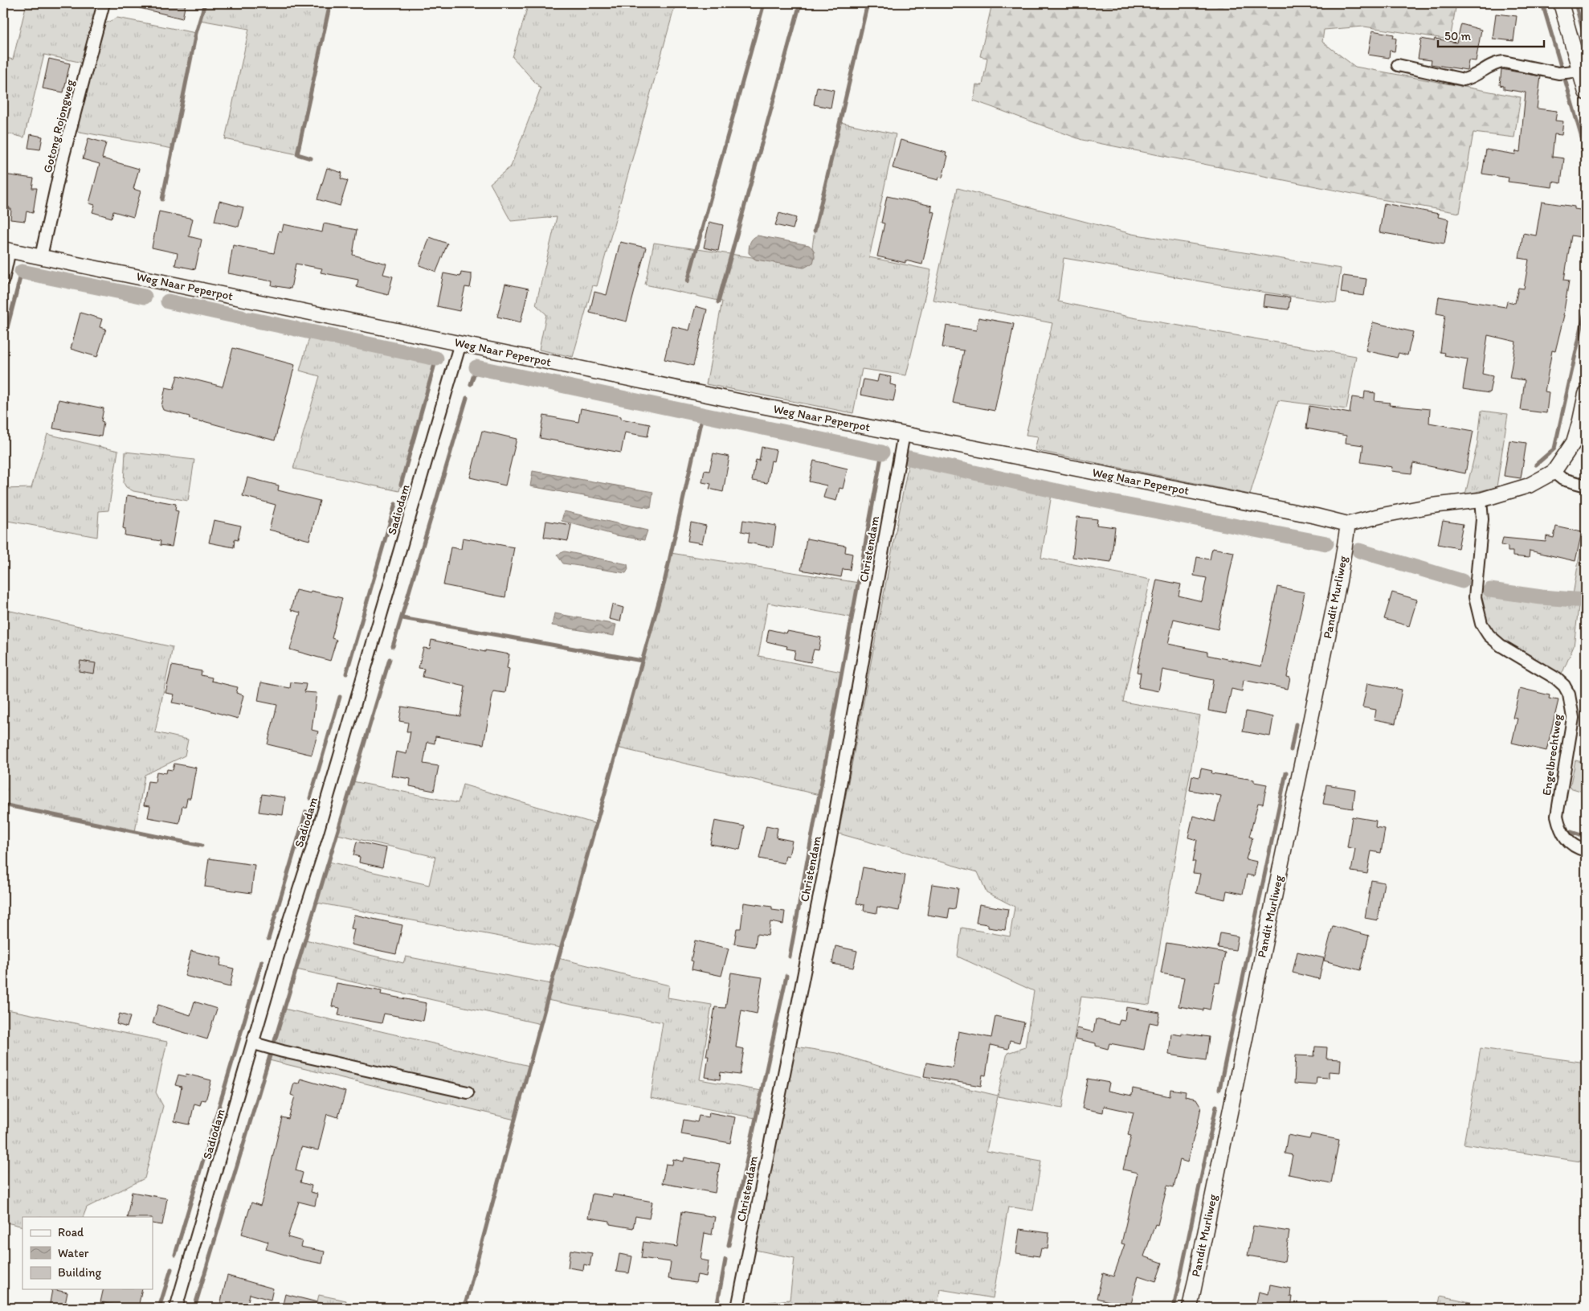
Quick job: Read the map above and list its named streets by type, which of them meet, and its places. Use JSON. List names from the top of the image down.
{
  "streets": {
    "street": [
      "Gotong Rojongweg",
      "Weg Naar Peperpot",
      "Sadiodam",
      "Christendam",
      "Pandit Murliweg",
      "Engelbrechtweg"
    ]
  },
  "crossings": [
    ["Gotong Rojongweg", "Weg Naar Peperpot"],
    ["Weg Naar Peperpot", "Sadiodam"],
    ["Weg Naar Peperpot", "Christendam"],
    ["Weg Naar Peperpot", "Pandit Murliweg"],
    ["Weg Naar Peperpot", "Engelbrechtweg"]
  ],
  "legend": ["Road", "Water", "Building"],
  "scale_bar": "50 m"
}
